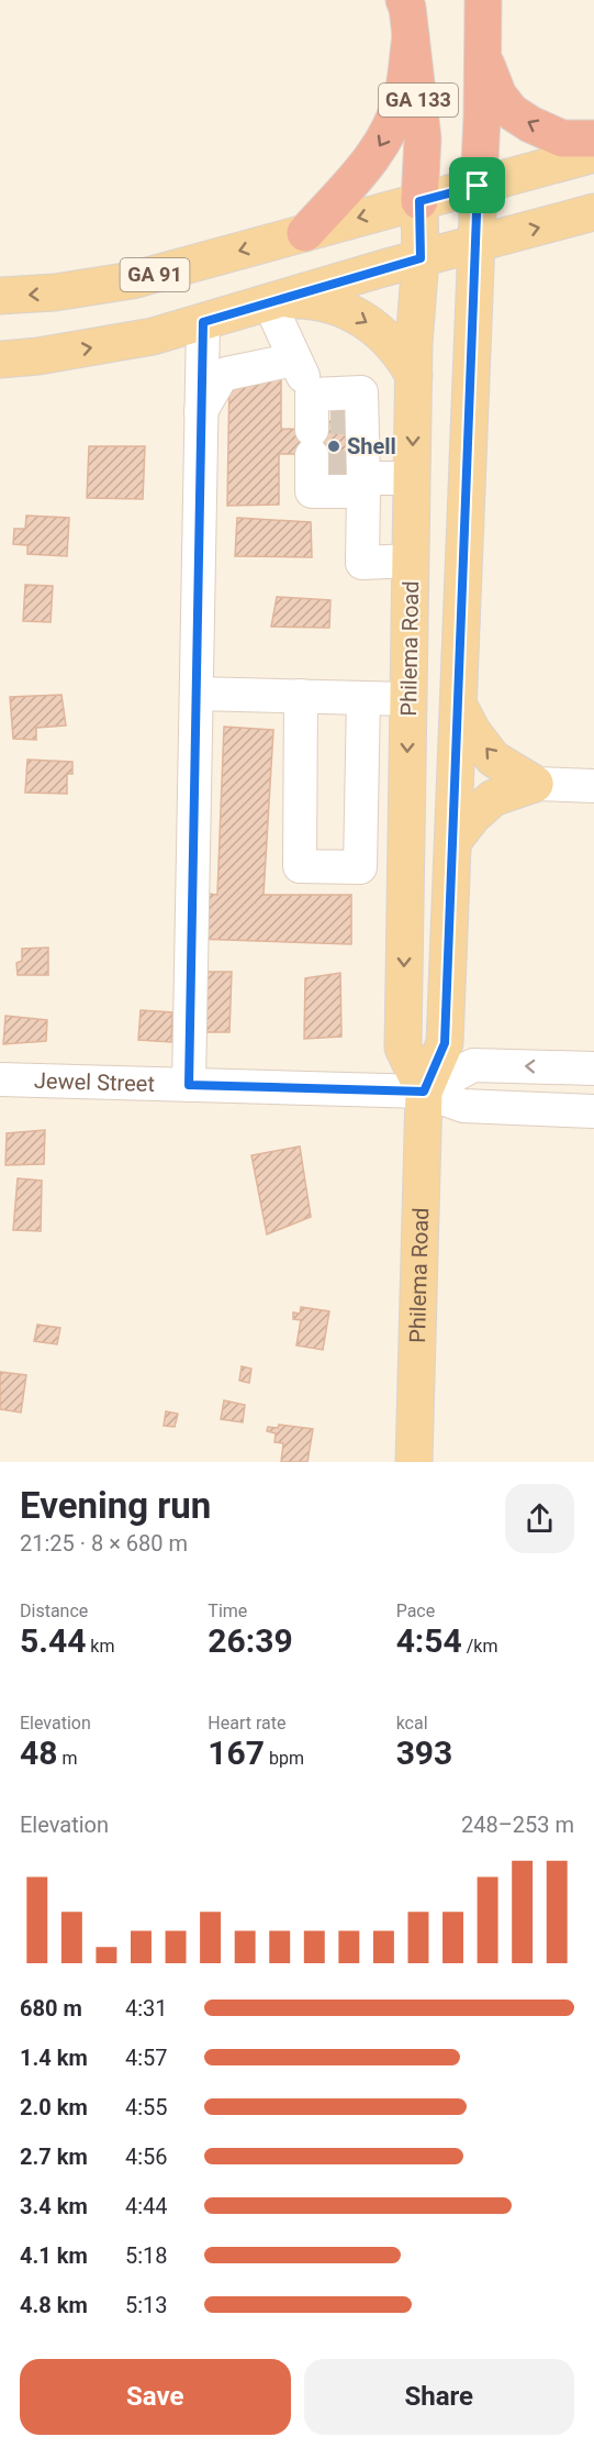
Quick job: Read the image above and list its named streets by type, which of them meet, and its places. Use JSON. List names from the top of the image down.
{
  "streets": {
    "highway": ["GA 133"],
    "main road": ["GA 91", "Philema Road"],
    "street": ["Jewel Street"]
  },
  "crossings": [
    ["GA 133", "GA 91"],
    ["GA 133", "Philema Road"],
    ["GA 91", "Philema Road"],
    ["Philema Road", "Jewel Street"]
  ],
  "places": ["Shell"],
  "page": {
    "heading": ["Evening run", "21:25 · 8 × 680 m"],
    "stats": [
      ["Distance", "5.44 km"],
      ["Time", "26:39"],
      ["Pace", "4:54 /km"],
      ["Elevation", "48 m"],
      ["Heart rate", "167 bpm"],
      ["kcal", "393"]
    ],
    "chart": ["Elevation", "248–253 m"],
    "list": [
      {
        "name": "680 m",
        "note": "4:31"
      },
      {
        "name": "1.4 km",
        "note": "4:57"
      },
      {
        "name": "2.0 km",
        "note": "4:55"
      },
      {
        "name": "2.7 km",
        "note": "4:56"
      },
      {
        "name": "3.4 km",
        "note": "4:44"
      },
      {
        "name": "4.1 km",
        "note": "5:18"
      },
      {
        "name": "4.8 km",
        "note": "5:13"
      }
    ],
    "buttons": ["Save", "Share"]
  }
}
